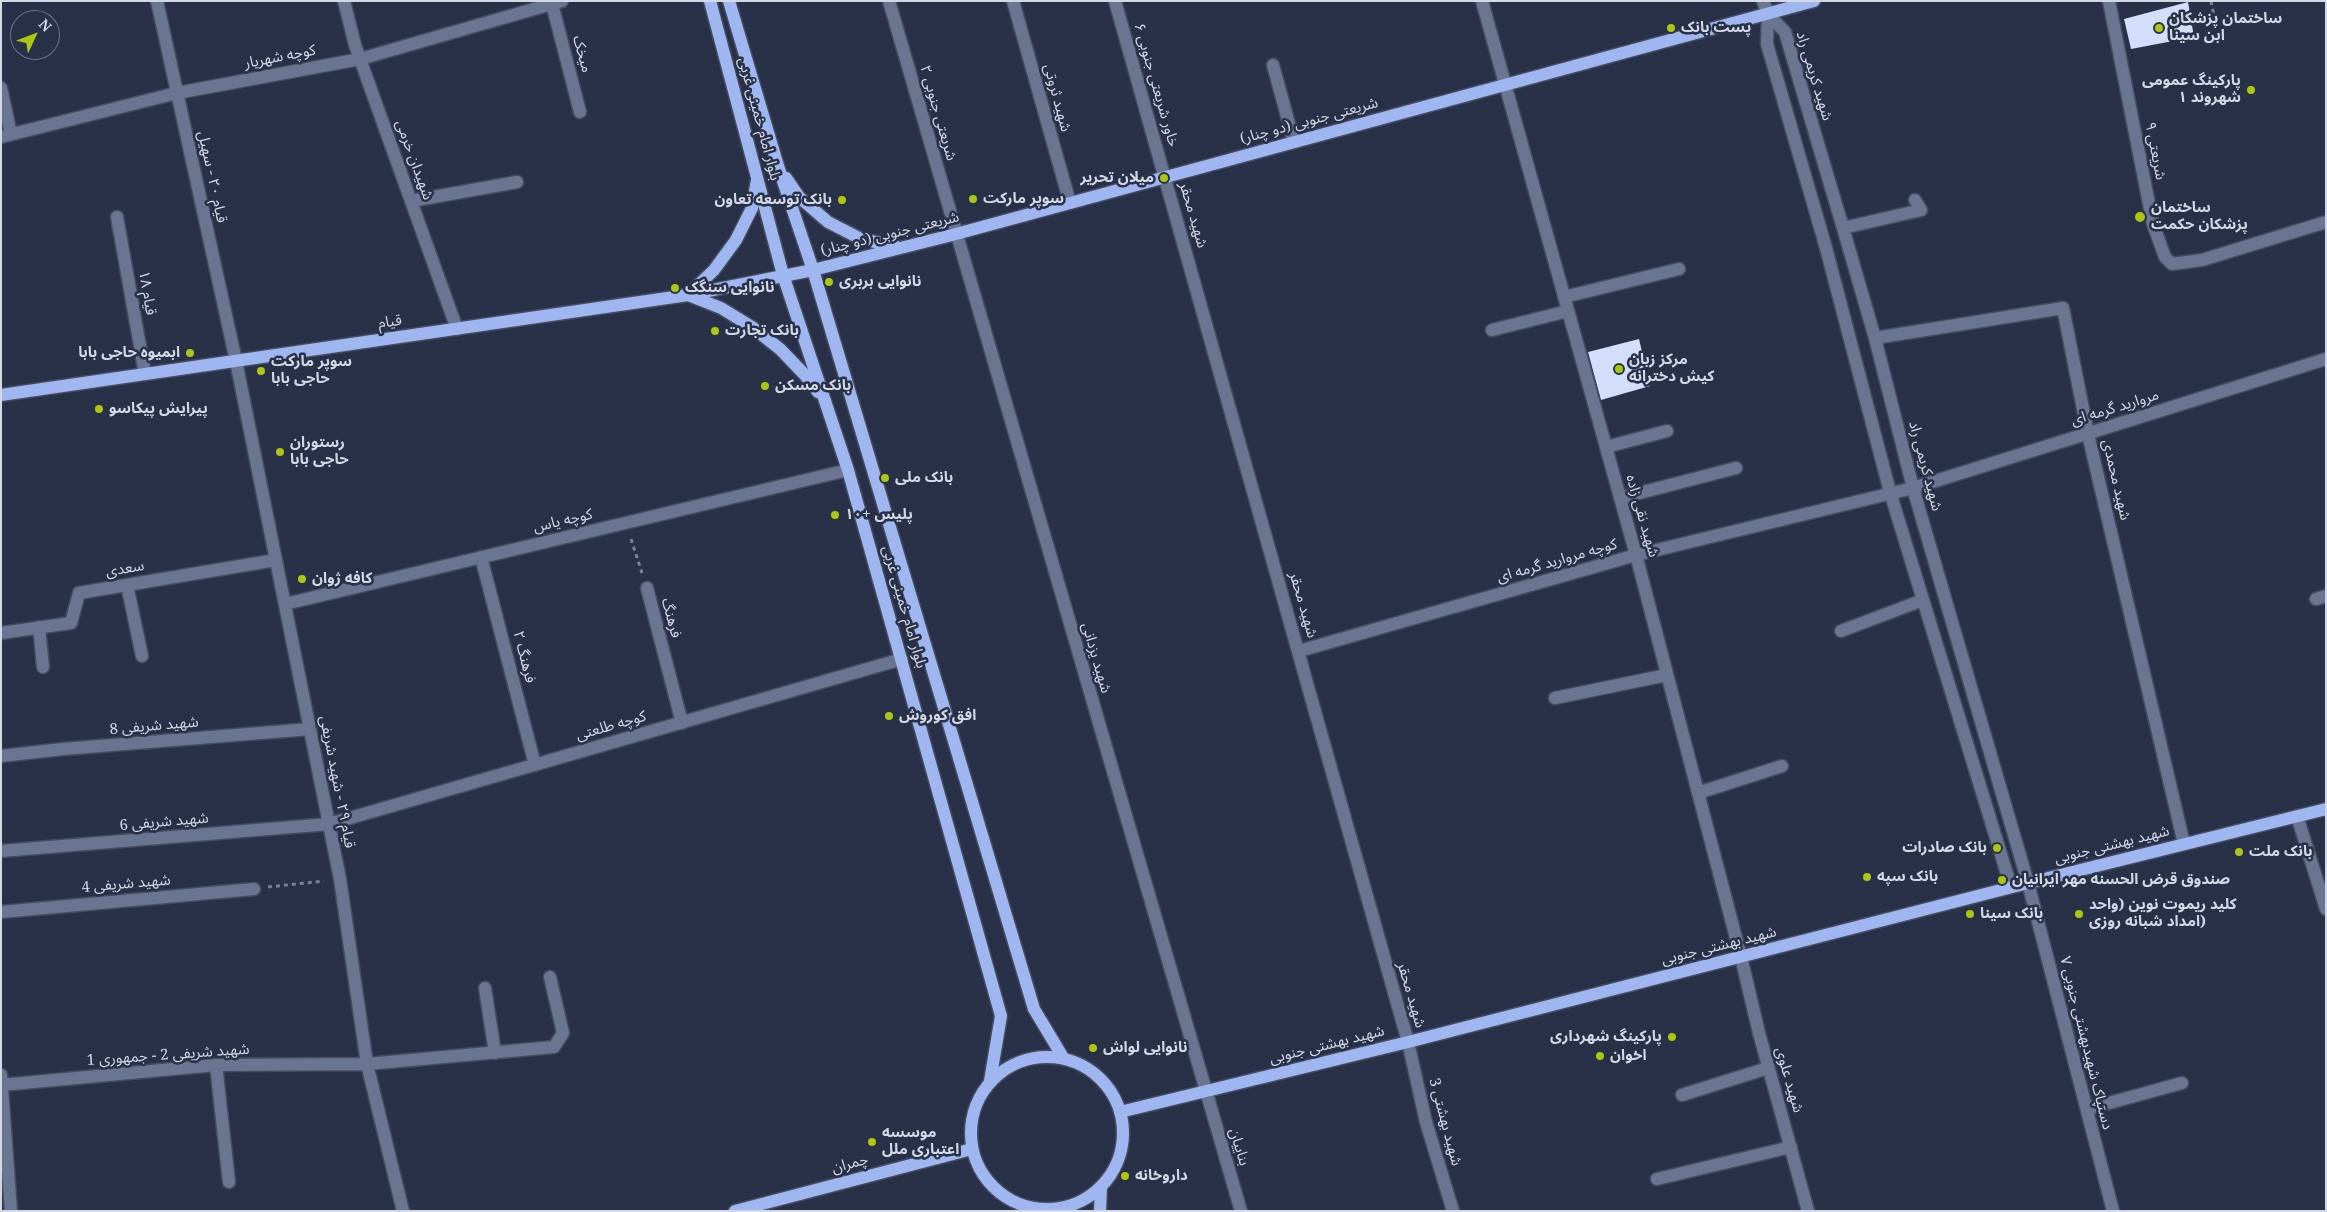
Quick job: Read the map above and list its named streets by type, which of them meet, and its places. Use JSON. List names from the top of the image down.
{
  "streets": {
    "main road": [
      "بلوار امام خمینی غربی",
      "شریعتی جنوبی (دو چنار)",
      "قیام",
      "شهید بهشتی جنوبی",
      "چمران"
    ],
    "street": [
      "میخک",
      "کوچه شهریار",
      "شهید کریمی راد",
      "خاور شریعتی جنوبی ۶",
      "شهید ثروتی",
      "شریعتی جنوبی ۲",
      "شریعتی ۹",
      "شهیدان خرمی",
      "قیام ۲۰ - سهیل",
      "شهید محقر",
      "قیام ۱۸",
      "مروارید گرمه ای",
      "شهید محمدی",
      "شهید نقی زاده",
      "کوچه یاس",
      "کوچه مروارید گرمه ای",
      "سعدی",
      "فرهنگ",
      "فرهنگ ۲",
      "شهید یزدانی",
      "شهید شریفی 8",
      "کوچه طلعتی",
      "قیام ۲۹ - شهید شریفی",
      "شهید شریفی 6",
      "شهید شریفی 4",
      "دستپاک شهیدبهشتی جنوبی ۷",
      "شهید شریفی 2 - جمهوری 1",
      "شهید علوی",
      "شهید بهشتی 3",
      "بناییان"
    ]
  },
  "crossings": [
    ["میخک", "کوچه شهریار"],
    ["کوچه شهریار", "شهیدان خرمی"],
    ["کوچه شهریار", "قیام ۲۰ - سهیل"],
    ["شهید کریمی راد", "شریعتی جنوبی (دو چنار)"],
    ["شهید کریمی راد", "مروارید گرمه ای"],
    ["شهید کریمی راد", "شهید محمدی"],
    ["شهید کریمی راد", "کوچه مروارید گرمه ای"],
    ["شهید کریمی راد", "شهید بهشتی جنوبی"],
    ["شهید کریمی راد", "دستپاک شهیدبهشتی جنوبی ۷"],
    ["خاور شریعتی جنوبی ۶", "شریعتی جنوبی (دو چنار)"],
    ["خاور شریعتی جنوبی ۶", "شهید محقر"],
    ["شهید ثروتی", "شریعتی جنوبی (دو چنار)"],
    ["شریعتی جنوبی ۲", "شریعتی جنوبی (دو چنار)"],
    ["شریعتی جنوبی ۲", "شهید یزدانی"],
    ["بلوار امام خمینی غربی", "شریعتی جنوبی (دو چنار)"],
    ["بلوار امام خمینی غربی", "قیام"],
    ["بلوار امام خمینی غربی", "کوچه یاس"],
    ["بلوار امام خمینی غربی", "کوچه طلعتی"],
    ["بلوار امام خمینی غربی", "شهید بهشتی جنوبی"],
    ["بلوار امام خمینی غربی", "چمران"],
    ["شریعتی جنوبی (دو چنار)", "شهید محقر"],
    ["شریعتی جنوبی (دو چنار)", "قیام"],
    ["شریعتی جنوبی (دو چنار)", "شهید نقی زاده"],
    ["شریعتی جنوبی (دو چنار)", "شهید یزدانی"],
    ["شهیدان خرمی", "قیام"],
    ["قیام ۲۰ - سهیل", "قیام"],
    ["قیام ۲۰ - سهیل", "قیام ۲۹ - شهید شریفی"],
    ["شهید محقر", "کوچه مروارید گرمه ای"],
    ["شهید محقر", "شهید بهشتی جنوبی"],
    ["شهید محقر", "شهید بهشتی 3"],
    ["قیام ۱۸", "قیام"],
    ["قیام", "قیام ۲۹ - شهید شریفی"],
    ["مروارید گرمه ای", "شهید محمدی"],
    ["مروارید گرمه ای", "کوچه مروارید گرمه ای"],
    ["شهید محمدی", "شهید بهشتی جنوبی"],
    ["شهید نقی زاده", "کوچه مروارید گرمه ای"],
    ["شهید نقی زاده", "شهید بهشتی جنوبی"],
    ["شهید نقی زاده", "شهید علوی"],
    ["کوچه یاس", "فرهنگ"],
    ["کوچه یاس", "فرهنگ ۲"],
    ["کوچه یاس", "قیام ۲۹ - شهید شریفی"],
    ["سعدی", "قیام ۲۹ - شهید شریفی"],
    ["فرهنگ", "کوچه طلعتی"],
    ["فرهنگ ۲", "کوچه طلعتی"],
    ["شهید یزدانی", "شهید بهشتی جنوبی"],
    ["شهید یزدانی", "بناییان"],
    ["شهید شریفی 8", "قیام ۲۹ - شهید شریفی"],
    ["کوچه طلعتی", "قیام ۲۹ - شهید شریفی"],
    ["کوچه طلعتی", "شهید شریفی 6"],
    ["قیام ۲۹ - شهید شریفی", "شهید شریفی 6"],
    ["قیام ۲۹ - شهید شریفی", "شهید شریفی 2 - جمهوری 1"],
    ["شهید بهشتی جنوبی", "دستپاک شهیدبهشتی جنوبی ۷"],
    ["شهید بهشتی جنوبی", "شهید علوی"],
    ["شهید بهشتی جنوبی", "شهید بهشتی 3"],
    ["شهید بهشتی جنوبی", "بناییان"],
    ["شهید بهشتی جنوبی", "چمران"]
  ],
  "places": [
    "پست بانک",
    "ساختمان پزشکان ابن سینا",
    "پارکینگ عمومی شهروند ۱",
    "میلان تحریر",
    "سوپر مارکت",
    "بانک توسعه تعاون",
    "ساختمان پزشکان حکمت",
    "نانوایی بربری",
    "نانوایی سنگک",
    "بانک تجارت",
    "ابمیوه حاجی بابا",
    "مرکز زبان کیش دخترانه",
    "سوپر مارکت حاجی بابا",
    "بانک مسکن",
    "پیرایش پیکاسو",
    "رستوران حاجی بابا",
    "بانک ملی",
    "پلیس +۱۰",
    "کافه ژوان",
    "افق کوروش",
    "بانک صادرات",
    "بانک ملت",
    "بانک سپه",
    "صندوق قرض الحسنه مهر ایرانیان",
    "بانک سینا",
    "کلید ریموت نوین (واحد امداد شبانه روزی)",
    "پارکینگ شهرداری",
    "نانوایی لواش",
    "اخوان",
    "موسسه اعتباری ملل",
    "داروخانه"
  ],
  "north": "top right"
}
